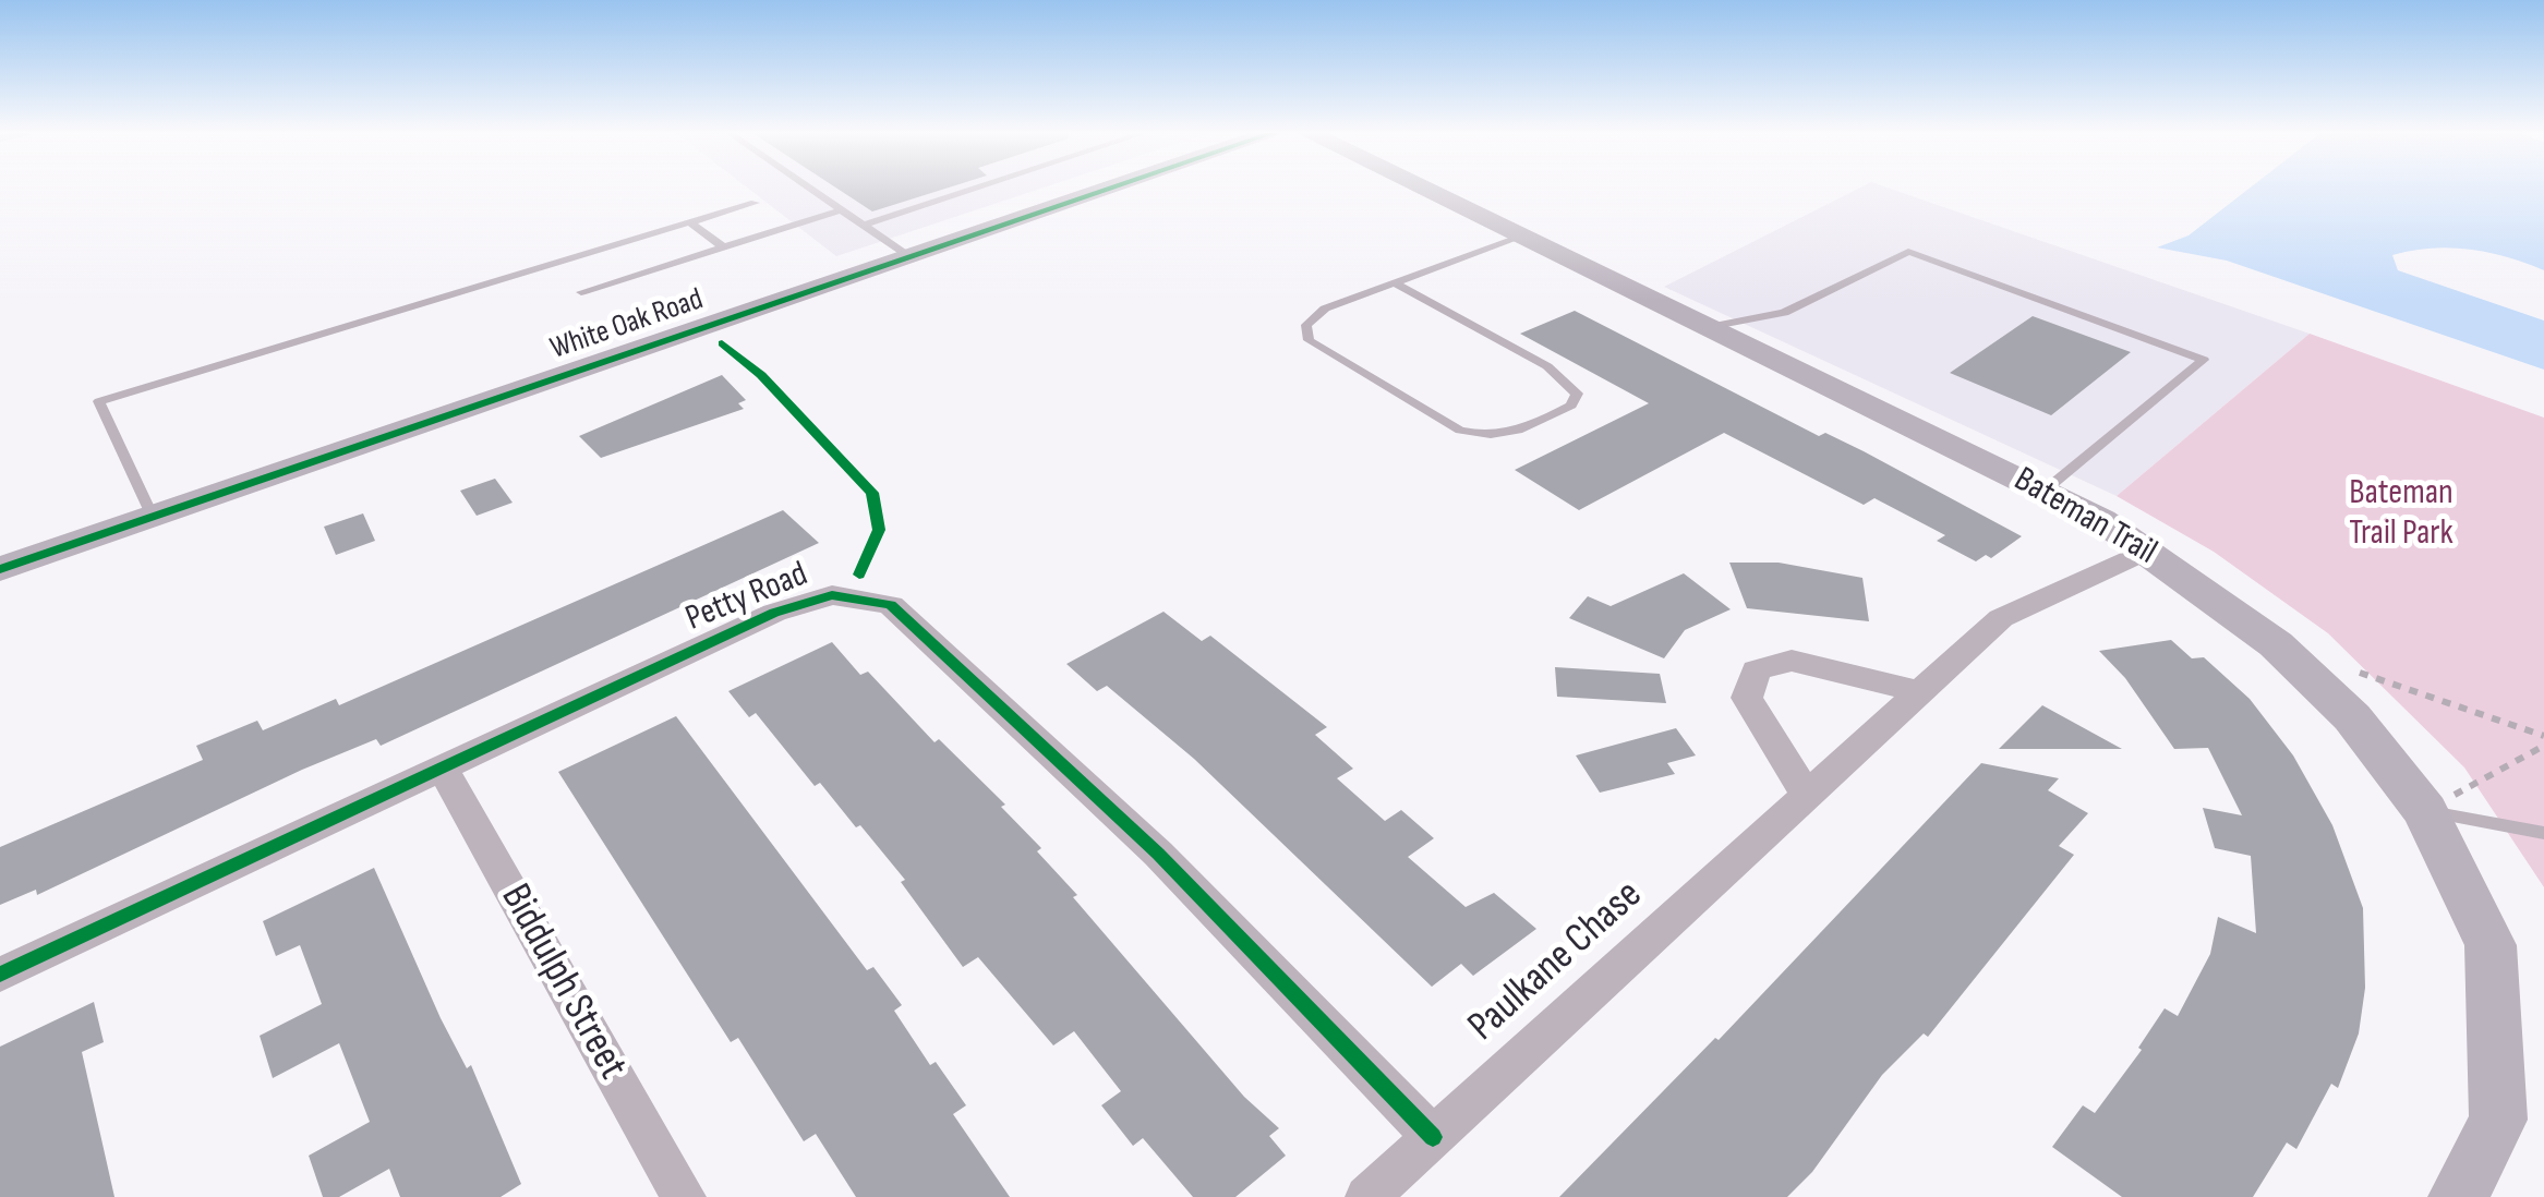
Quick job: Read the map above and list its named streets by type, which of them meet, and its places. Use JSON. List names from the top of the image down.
{
  "streets": {
    "street": [
      "White Oak Road",
      "Bateman Trail",
      "Petty Road",
      "Paulkane Chase",
      "Biddulph Street"
    ]
  },
  "crossings": [
    ["Bateman Trail", "Paulkane Chase"],
    ["Petty Road", "Paulkane Chase"],
    ["Petty Road", "Biddulph Street"]
  ],
  "parks": ["Bateman Trail Park"]
}
